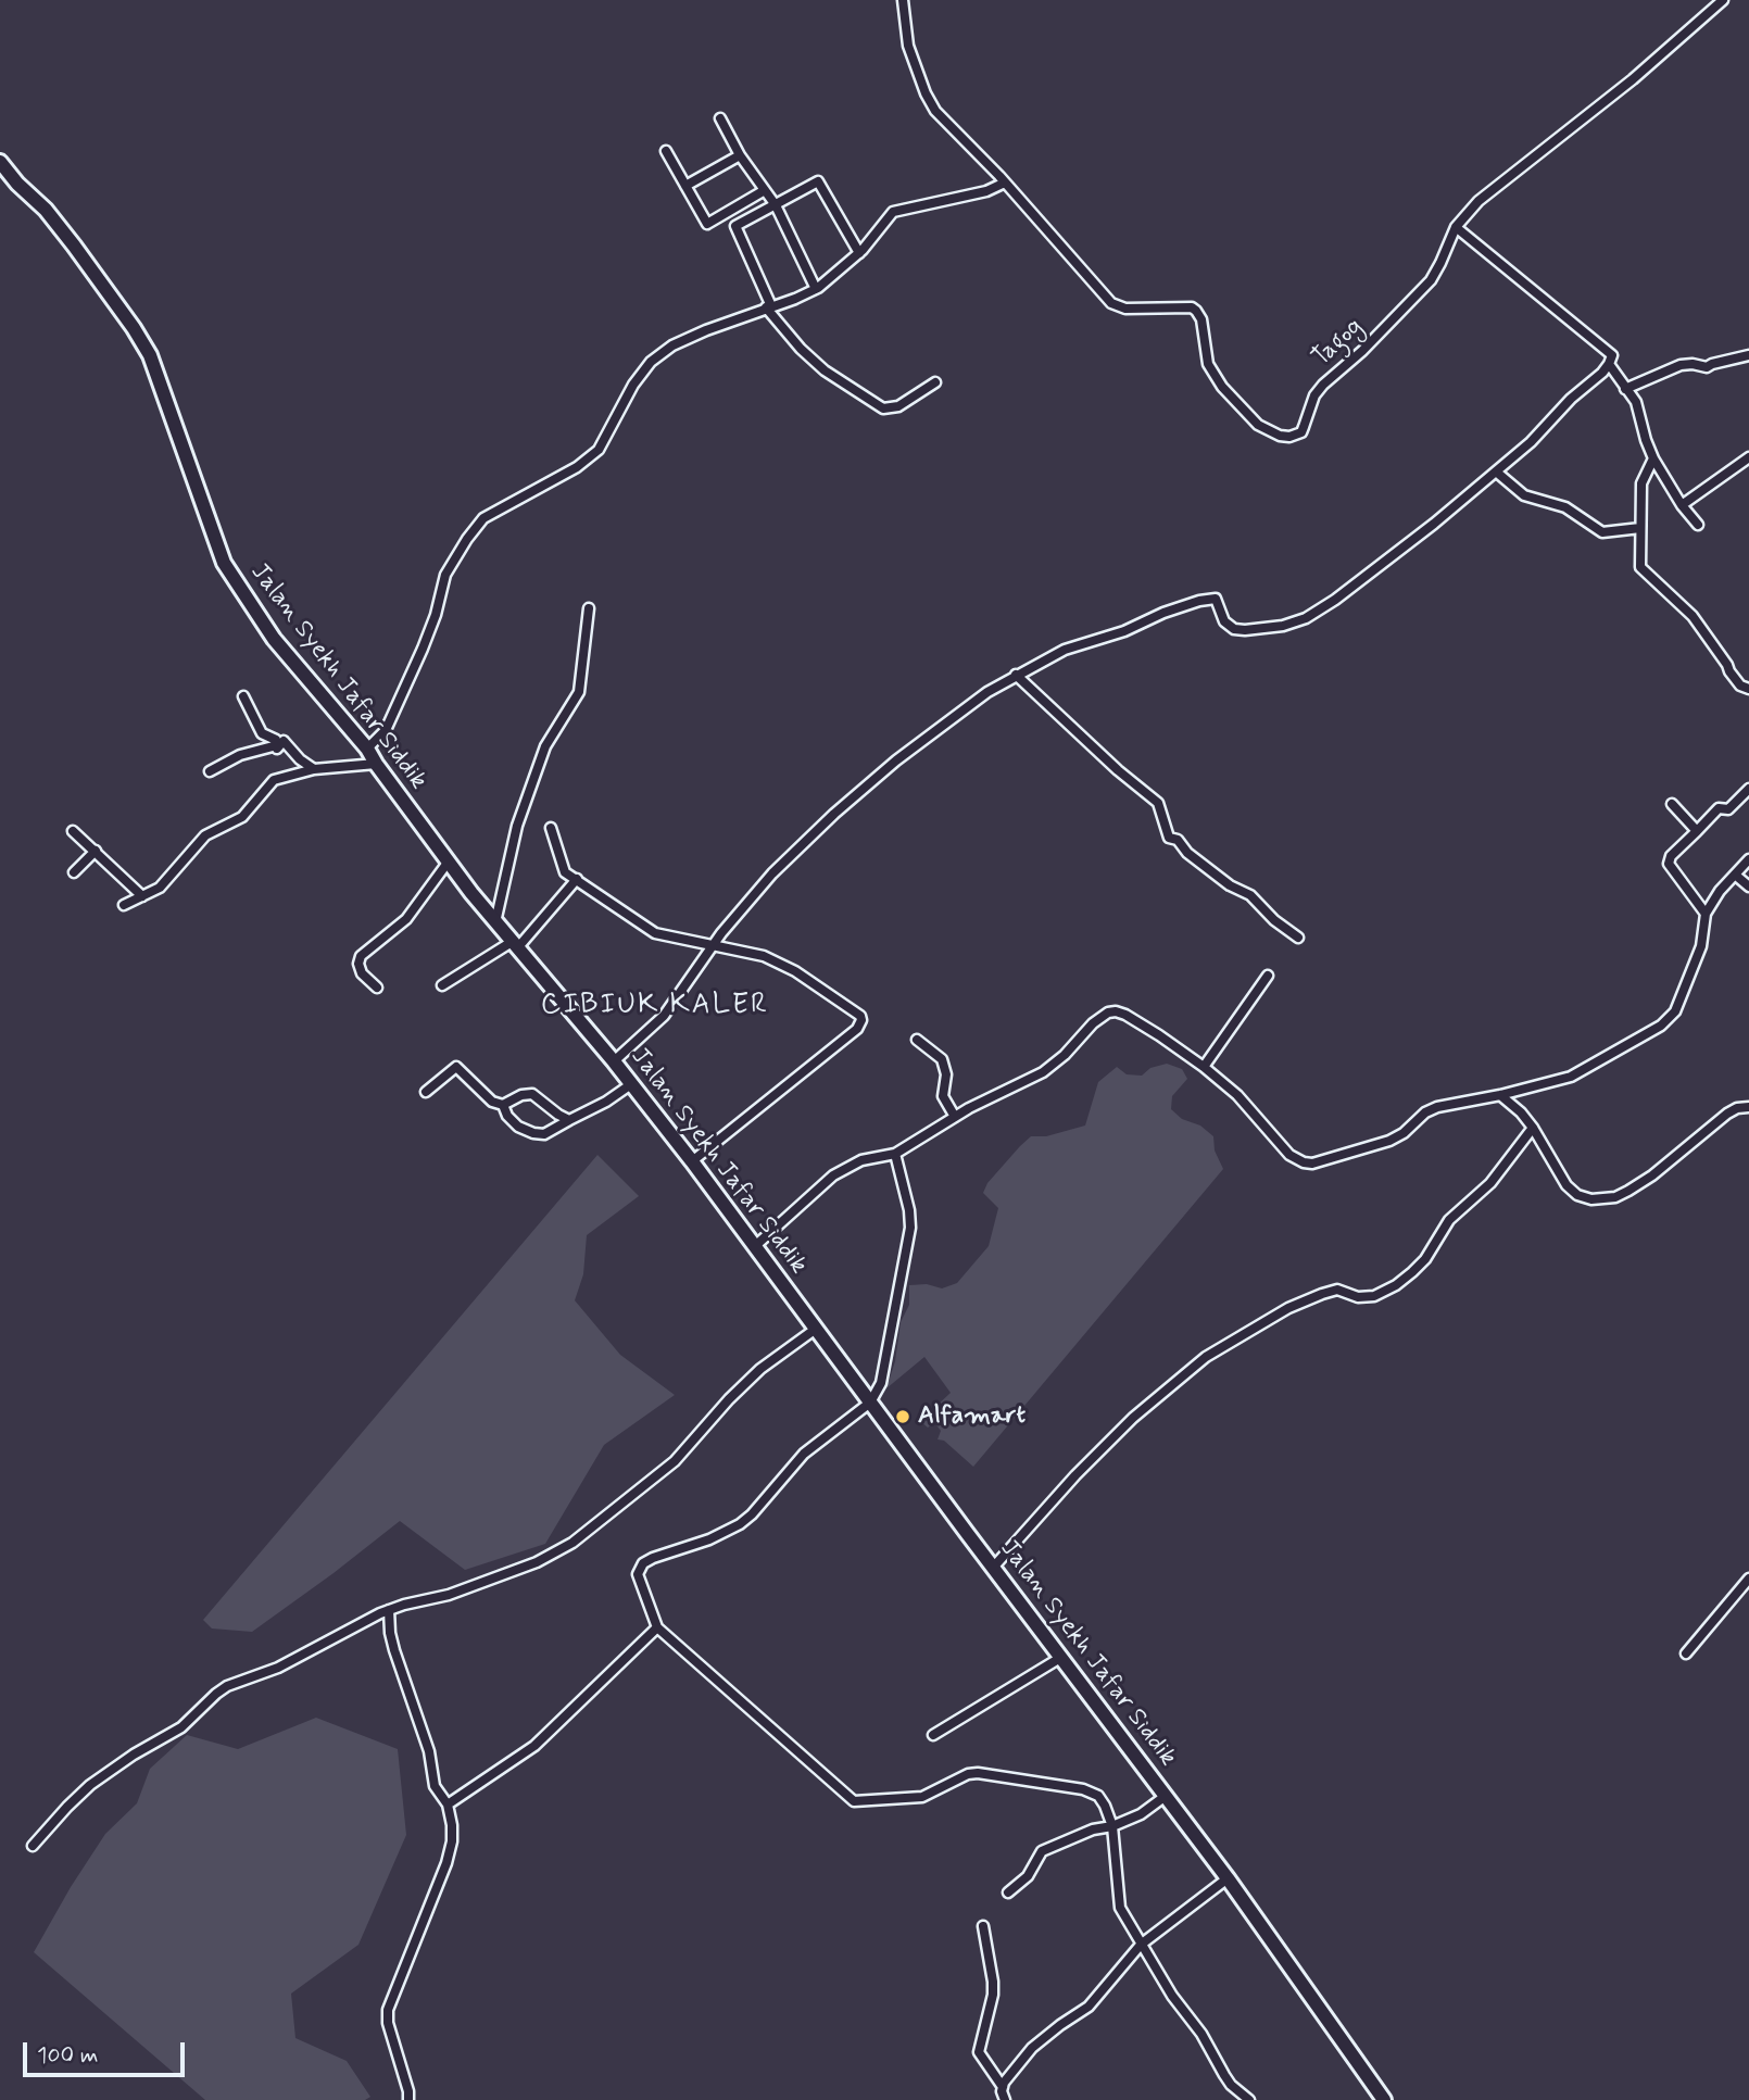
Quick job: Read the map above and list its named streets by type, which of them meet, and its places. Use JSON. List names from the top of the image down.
{
  "streets": {
    "main road": ["Jalan Syekh Jafar Siddik"],
    "street": ["Tagog"]
  },
  "districts": ["CIBIUK KALER"],
  "places": ["Alfamart"],
  "scale_bar": "100 m"
}
